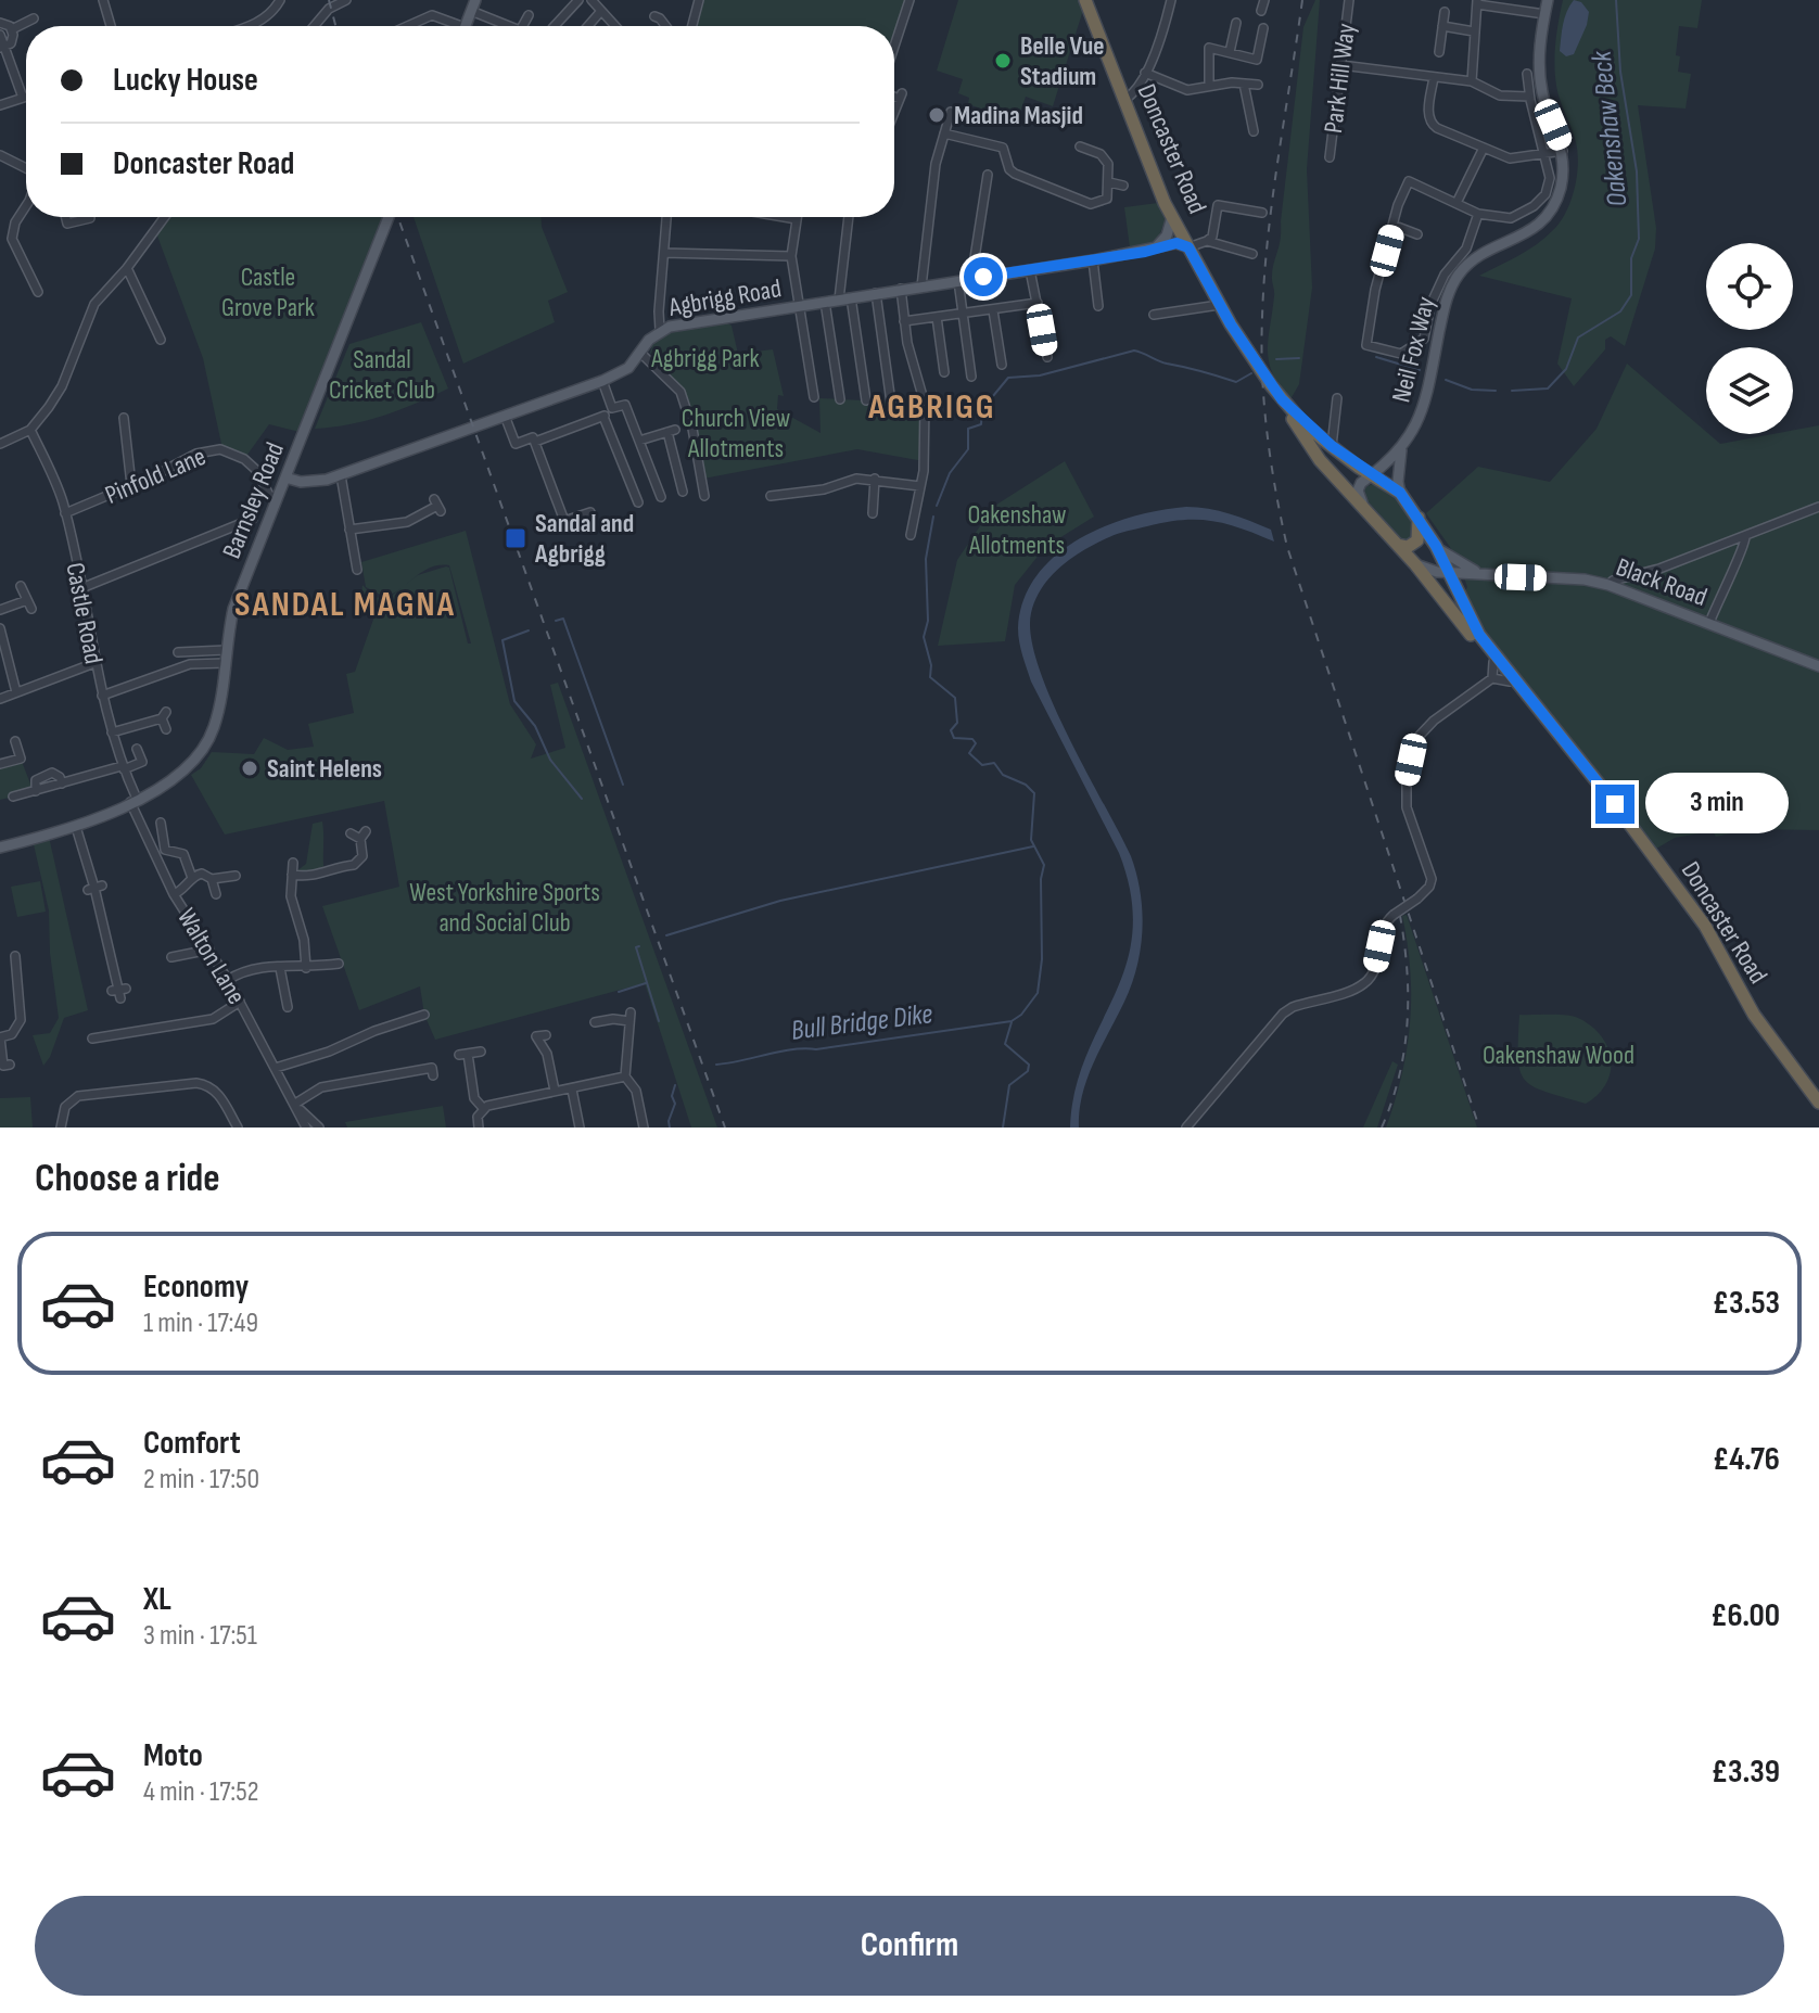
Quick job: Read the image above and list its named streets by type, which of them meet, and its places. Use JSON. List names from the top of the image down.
{
  "streets": {
    "highway": ["Doncaster Road"],
    "main road": [
      "Agbrigg Road",
      "Neil Fox Way",
      "Barnsley Road",
      "Black Road"
    ],
    "street": [
      "Park Hill Way",
      "Pinfold Lane",
      "Castle Road",
      "Walton Lane"
    ]
  },
  "crossings": [
    ["Doncaster Road", "Agbrigg Road"],
    ["Doncaster Road", "Neil Fox Way"],
    ["Doncaster Road", "Black Road"],
    ["Agbrigg Road", "Barnsley Road"],
    ["Pinfold Lane", "Barnsley Road"],
    ["Pinfold Lane", "Castle Road"],
    ["Barnsley Road", "Castle Road"],
    ["Barnsley Road", "Walton Lane"],
    ["Castle Road", "Walton Lane"]
  ],
  "districts": ["AGBRIGG", "SANDAL MAGNA"],
  "water": ["Oakenshaw Beck", "Bull Bridge Dike"],
  "parks": [
    "Castle Grove Park",
    "Agbrigg Park",
    "Sandal Cricket Club",
    "Church View Allotments",
    "Oakenshaw Allotments",
    "West Yorkshire Sports and Social Club",
    "Oakenshaw Wood"
  ],
  "places": {
    "other": ["Belle Vue Stadium", "Madina Masjid", "Saint Helens"],
    "transit": ["Sandal and Agbrigg"]
  },
  "page": {
    "banner": ["Lucky House", "Doncaster Road"],
    "bubble": "3 min",
    "heading": "Choose a ride",
    "list": [
      {
        "name": "Economy",
        "note": "1 min · 17:49",
        "value": "£3.53"
      },
      {
        "name": "Comfort",
        "note": "2 min · 17:50",
        "value": "£4.76"
      },
      {
        "name": "XL",
        "note": "3 min · 17:51",
        "value": "£6.00"
      },
      {
        "name": "Moto",
        "note": "4 min · 17:52",
        "value": "£3.39"
      }
    ],
    "buttons": "Confirm"
  }
}
